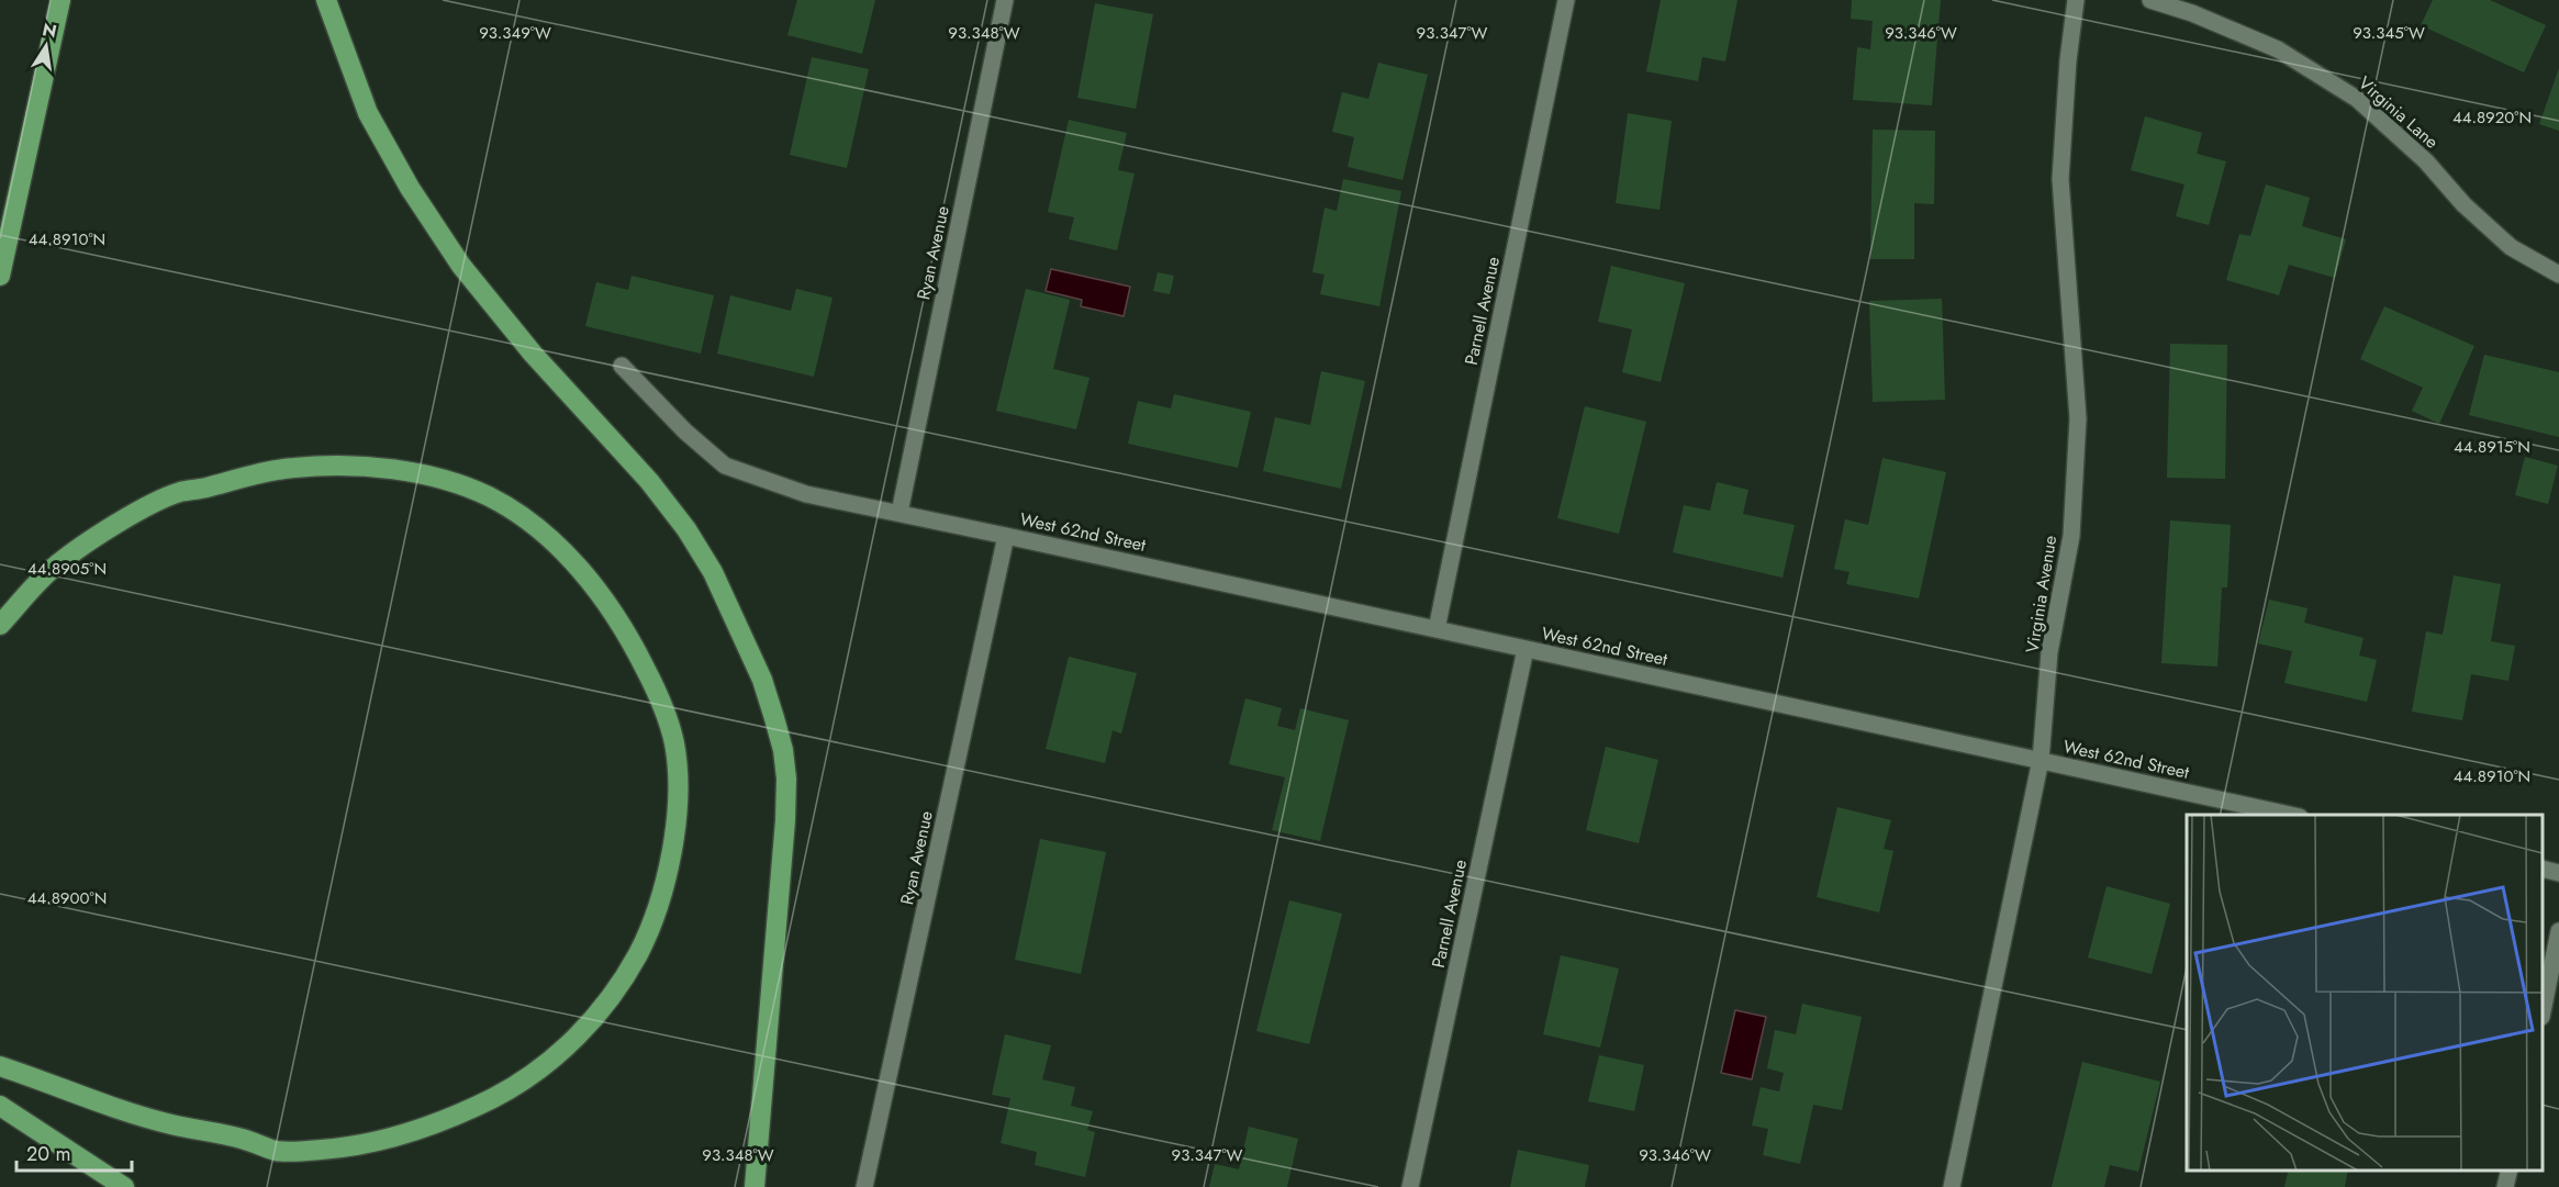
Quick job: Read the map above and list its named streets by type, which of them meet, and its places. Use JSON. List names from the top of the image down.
{
  "streets": {
    "street": [
      "Virginia Lane",
      "Ryan Avenue",
      "Parnell Avenue",
      "West 62nd Street",
      "Virginia Avenue"
    ]
  },
  "crossings": [
    ["Ryan Avenue", "West 62nd Street"],
    ["Parnell Avenue", "West 62nd Street"],
    ["West 62nd Street", "Virginia Avenue"]
  ],
  "scale_bar": "20 m",
  "north": "top",
  "coordinates": [
    "93.349°W",
    "93.348°W",
    "93.347°W",
    "93.346°W",
    "93.345°W",
    "44.8920°N",
    "44.8910°N",
    "44.8915°N",
    "44.8905°N",
    "44.8900°N"
  ]
}
